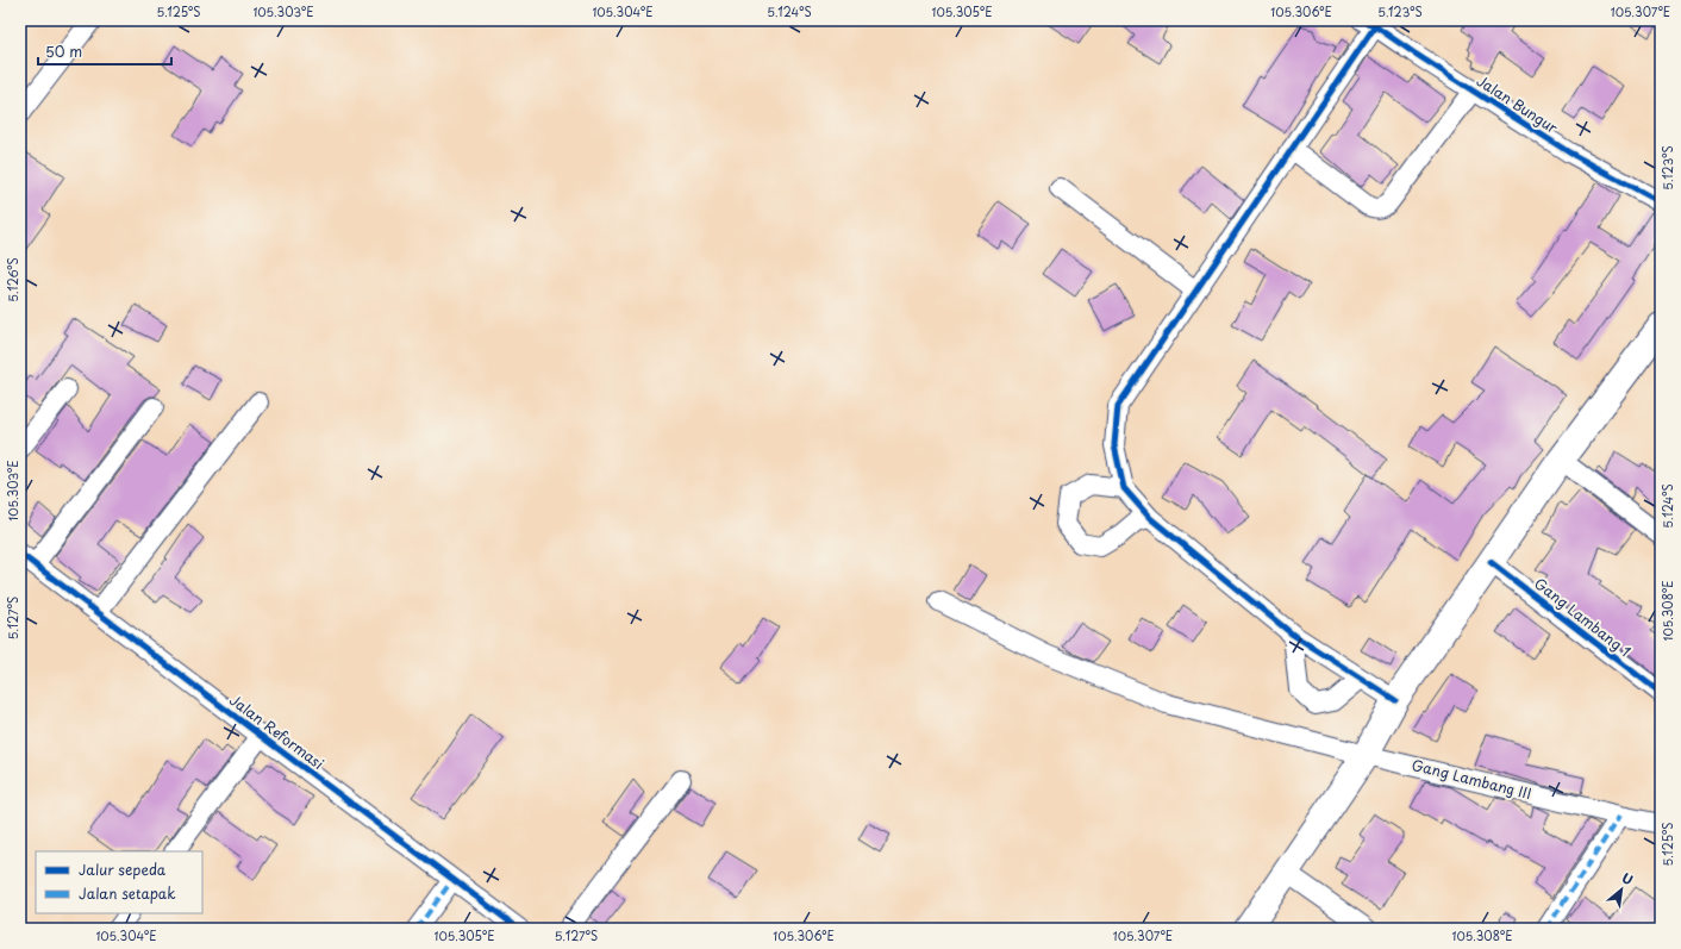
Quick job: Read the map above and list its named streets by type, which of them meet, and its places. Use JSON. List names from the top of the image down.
{
  "streets": {
    "street": [
      "Jalan Bungur",
      "Gang Lambang 1",
      "Jalan Reformasi",
      "Gang Lambang III"
    ]
  },
  "legend": ["Jalur sepeda", "Jalan setapak"],
  "scale_bar": "50 m",
  "north": "top right",
  "coordinates": [
    "5.125°S",
    "105.303°E",
    "105.304°E",
    "5.124°S",
    "105.305°E",
    "105.306°E",
    "5.123°S",
    "105.307°E",
    "5.126°S",
    "105.308°E",
    "5.127°S"
  ]
}
